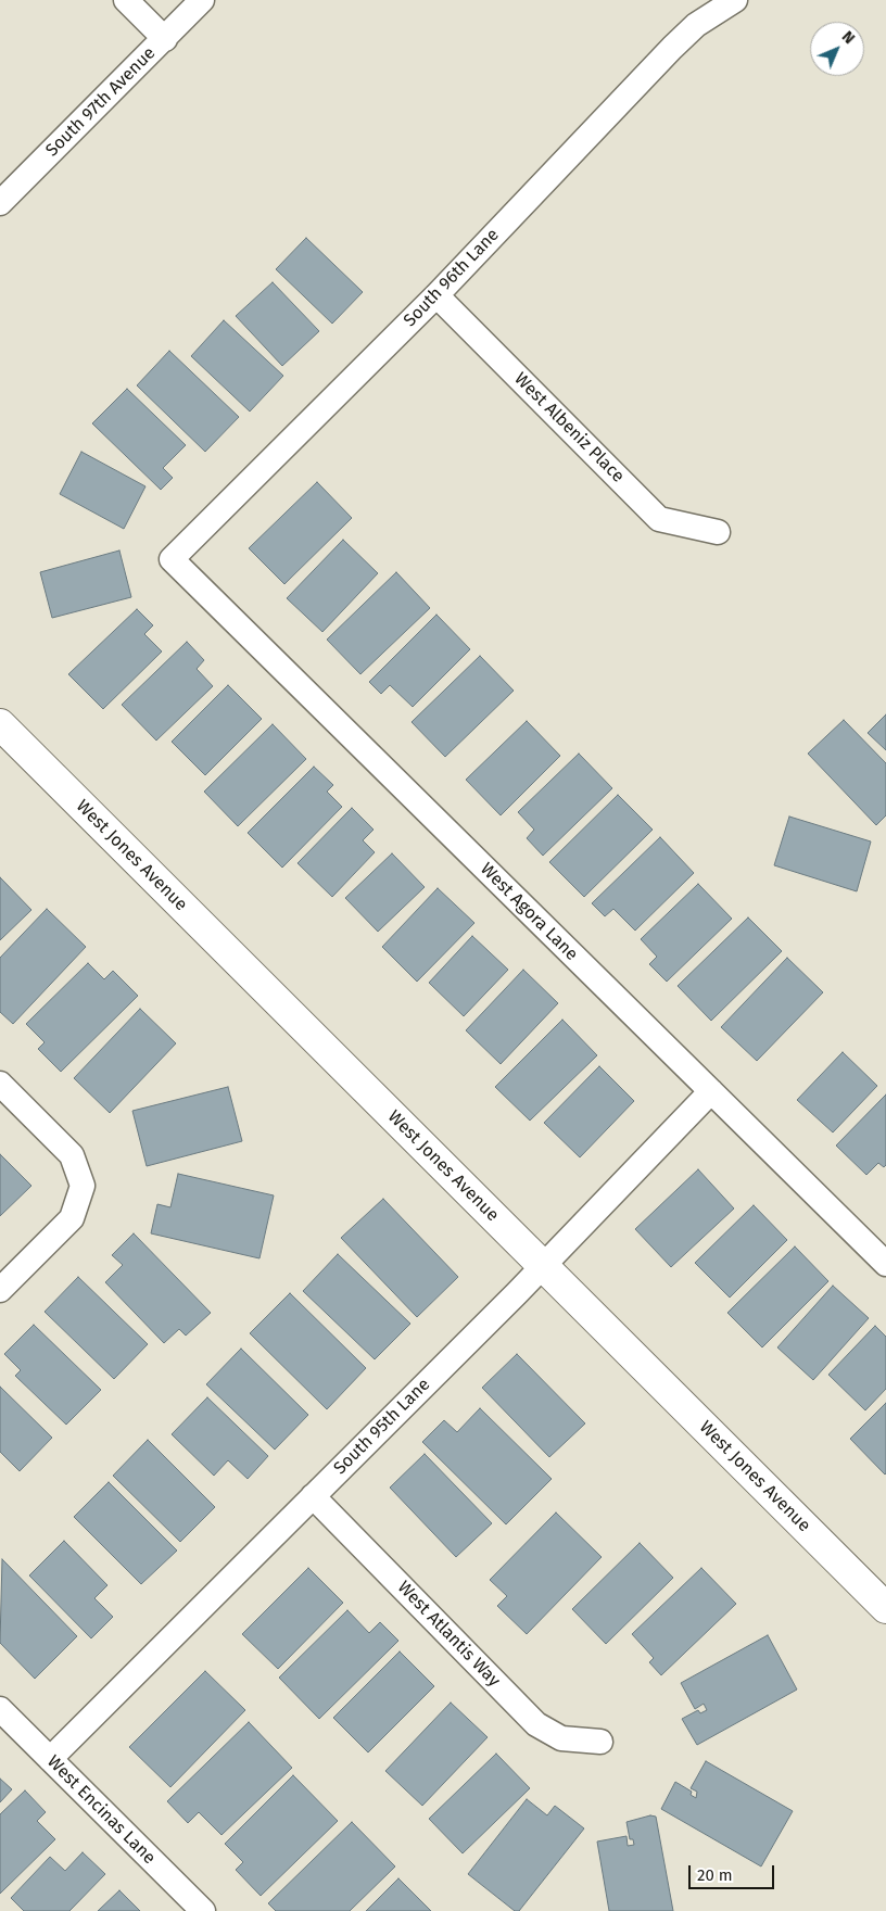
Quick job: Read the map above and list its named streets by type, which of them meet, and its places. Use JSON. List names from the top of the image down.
{
  "streets": {
    "street": [
      "South 97th Avenue",
      "South 96th Lane",
      "West Albeniz Place",
      "West Jones Avenue",
      "West Agora Lane",
      "South 95th Lane",
      "West Atlantis Way",
      "West Encinas Lane"
    ]
  },
  "crossings": [
    ["South 96th Lane", "West Albeniz Place"],
    ["South 96th Lane", "West Agora Lane"],
    ["West Jones Avenue", "South 95th Lane"],
    ["West Agora Lane", "South 95th Lane"],
    ["South 95th Lane", "West Atlantis Way"],
    ["South 95th Lane", "West Encinas Lane"]
  ],
  "scale_bar": "20 m",
  "north": "top right"
}
